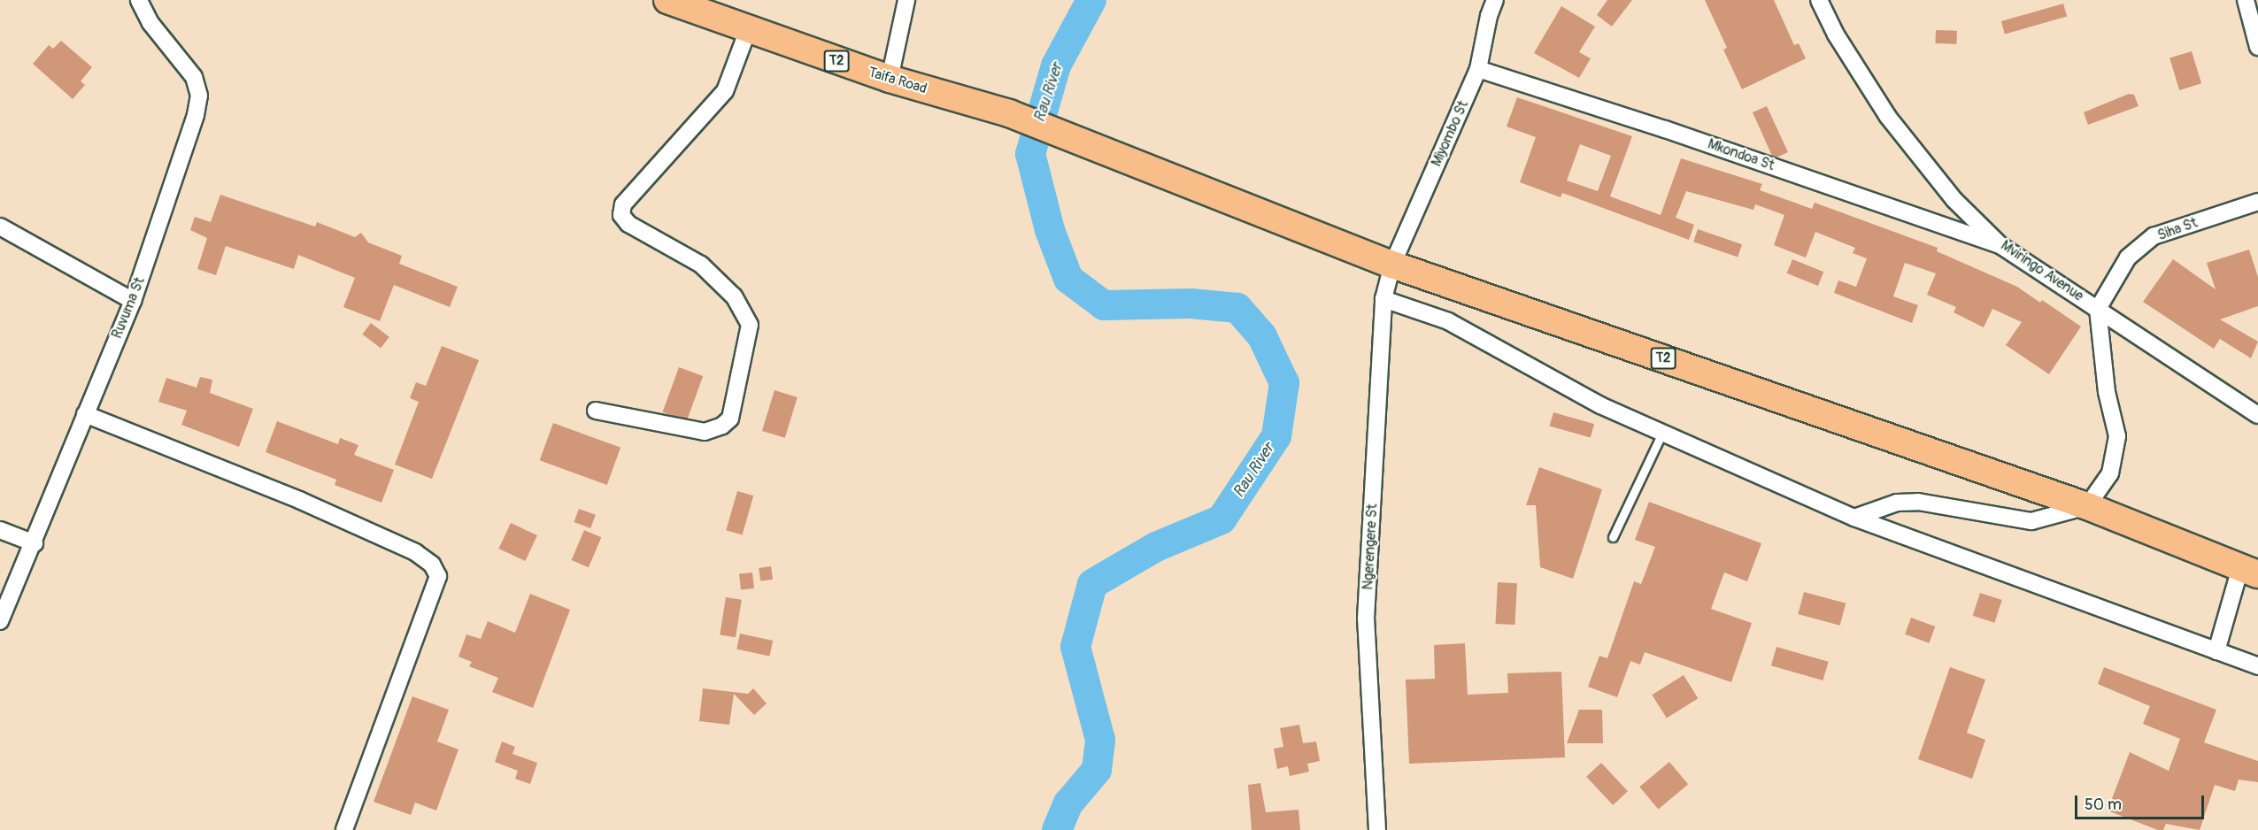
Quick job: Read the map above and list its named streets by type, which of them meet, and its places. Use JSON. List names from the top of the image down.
{
  "streets": {
    "highway": ["T2", "Taifa Road"],
    "street": [
      "Miyombo St",
      "Mkondoa St",
      "Siha St",
      "Mviringo Avenue",
      "Ruvuma St",
      "Ngerengere St"
    ]
  },
  "crossings": [
    ["T2", "Taifa Road"],
    ["T2", "Miyombo St"],
    ["T2", "Ngerengere St"],
    ["Taifa Road", "Miyombo St"],
    ["Taifa Road", "Ngerengere St"],
    ["Miyombo St", "Mkondoa St"],
    ["Miyombo St", "Ngerengere St"],
    ["Mkondoa St", "Mviringo Avenue"],
    ["Siha St", "Mviringo Avenue"]
  ],
  "water": ["Rau River"],
  "scale_bar": "50 m"
}
